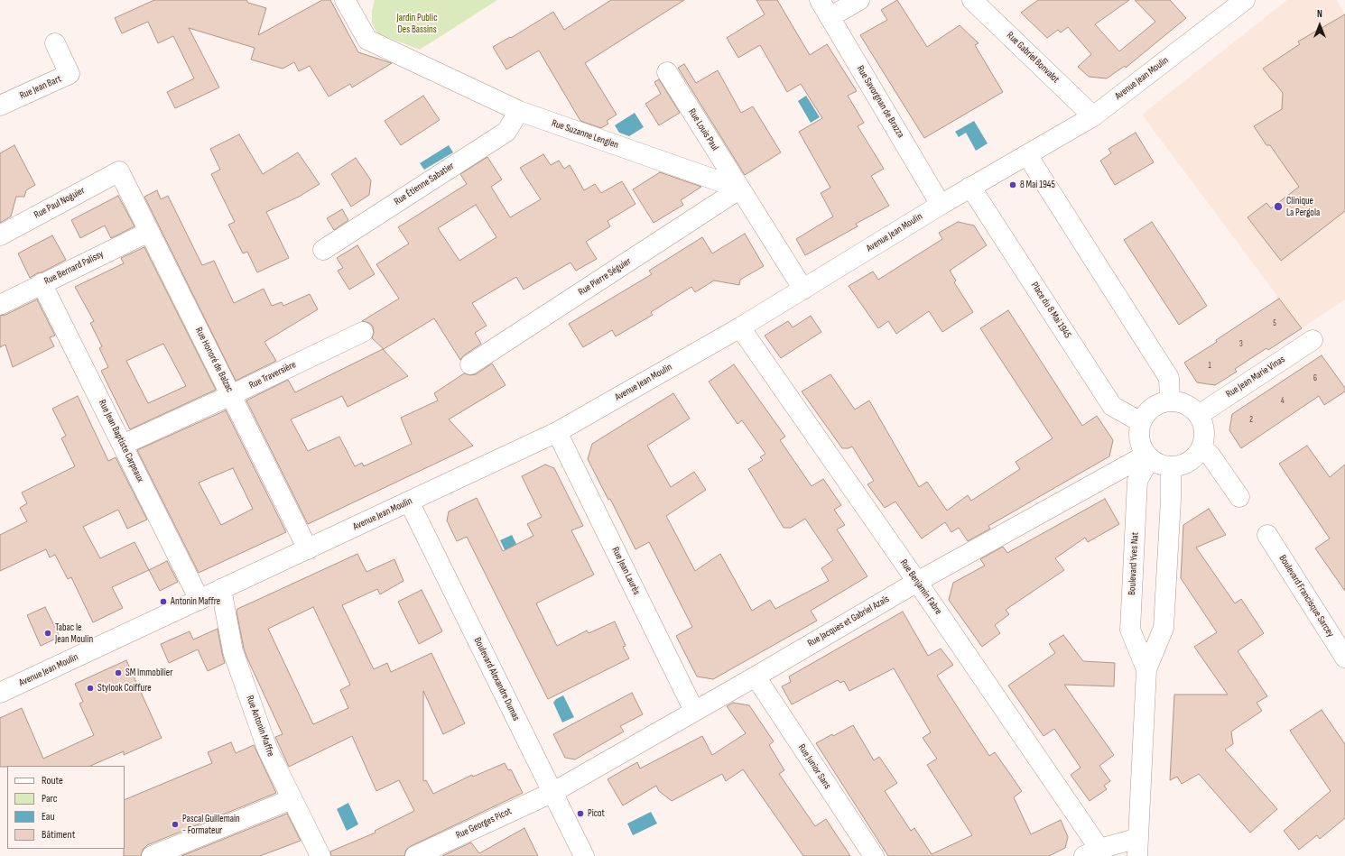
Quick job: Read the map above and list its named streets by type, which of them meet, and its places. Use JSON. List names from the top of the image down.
{
  "streets": {
    "street": [
      "Rue Gabriel Bonvalot",
      "Avenue Jean Moulin",
      "Rue Jean Bart",
      "Rue Savorgnan de Brazza",
      "Rue Louis Paul",
      "Rue Suzanne Lenglen",
      "Rue Étienne Sabatier",
      "Rue Paul Noguier",
      "Rue Bernard Palissy",
      "Rue Pierre Séguier",
      "Place du 8 Mai 1945",
      "Rue Honoré de Balzac",
      "Rue Traversière",
      "Rue Jean Marie Vinas",
      "Rue Jean Baptiste Carpeaux",
      "Boulevard Yves Nat",
      "Rue Jean Laurès",
      "Rue Benjamin Fabre",
      "Boulevard Francisque Sarcey",
      "Rue Jacques et Gabriel Azaïs",
      "Boulevard Alexandre Dumas",
      "Rue Antonin Maffre",
      "Rue Junior Sans",
      "Rue Georges Picot"
    ]
  },
  "crossings": [
    ["Rue Gabriel Bonvalot", "Avenue Jean Moulin"],
    ["Avenue Jean Moulin", "Rue Savorgnan de Brazza"],
    ["Avenue Jean Moulin", "Place du 8 Mai 1945"],
    ["Avenue Jean Moulin", "Rue Honoré de Balzac"],
    ["Avenue Jean Moulin", "Rue Jean Baptiste Carpeaux"],
    ["Avenue Jean Moulin", "Rue Jean Laurès"],
    ["Avenue Jean Moulin", "Rue Benjamin Fabre"],
    ["Avenue Jean Moulin", "Boulevard Alexandre Dumas"],
    ["Avenue Jean Moulin", "Rue Antonin Maffre"],
    ["Rue Louis Paul", "Rue Suzanne Lenglen"],
    ["Rue Louis Paul", "Rue Pierre Séguier"],
    ["Rue Suzanne Lenglen", "Rue Étienne Sabatier"],
    ["Rue Suzanne Lenglen", "Rue Pierre Séguier"],
    ["Rue Paul Noguier", "Rue Honoré de Balzac"],
    ["Rue Bernard Palissy", "Rue Honoré de Balzac"],
    ["Rue Bernard Palissy", "Rue Jean Baptiste Carpeaux"],
    ["Place du 8 Mai 1945", "Rue Jean Marie Vinas"],
    ["Place du 8 Mai 1945", "Boulevard Yves Nat"],
    ["Place du 8 Mai 1945", "Rue Jacques et Gabriel Azaïs"],
    ["Rue Honoré de Balzac", "Rue Traversière"],
    ["Rue Traversière", "Rue Jean Baptiste Carpeaux"],
    ["Rue Jean Marie Vinas", "Boulevard Yves Nat"],
    ["Rue Jean Marie Vinas", "Rue Jacques et Gabriel Azaïs"],
    ["Boulevard Yves Nat", "Rue Jacques et Gabriel Azaïs"],
    ["Rue Jean Laurès", "Rue Jacques et Gabriel Azaïs"],
    ["Rue Benjamin Fabre", "Rue Jacques et Gabriel Azaïs"],
    ["Rue Jacques et Gabriel Azaïs", "Boulevard Alexandre Dumas"],
    ["Rue Jacques et Gabriel Azaïs", "Rue Junior Sans"],
    ["Rue Jacques et Gabriel Azaïs", "Rue Georges Picot"],
    ["Boulevard Alexandre Dumas", "Rue Georges Picot"]
  ],
  "parks": ["Jardin Public Des Bassins"],
  "places": [
    "8 Mai 1945",
    "Clinique La Pergola",
    "Antonin Maffre",
    "Tabac le Jean Moulin",
    "SM Immobilier",
    "Stylook Coiffure",
    "Picot",
    "Pascal Guillemain - Formateur"
  ],
  "house_numbers": [
    "5",
    "3",
    "1",
    "6",
    "4",
    "2"
  ],
  "legend": [
    "Route",
    "Parc",
    "Eau",
    "Bâtiment"
  ],
  "north": "top"
}
